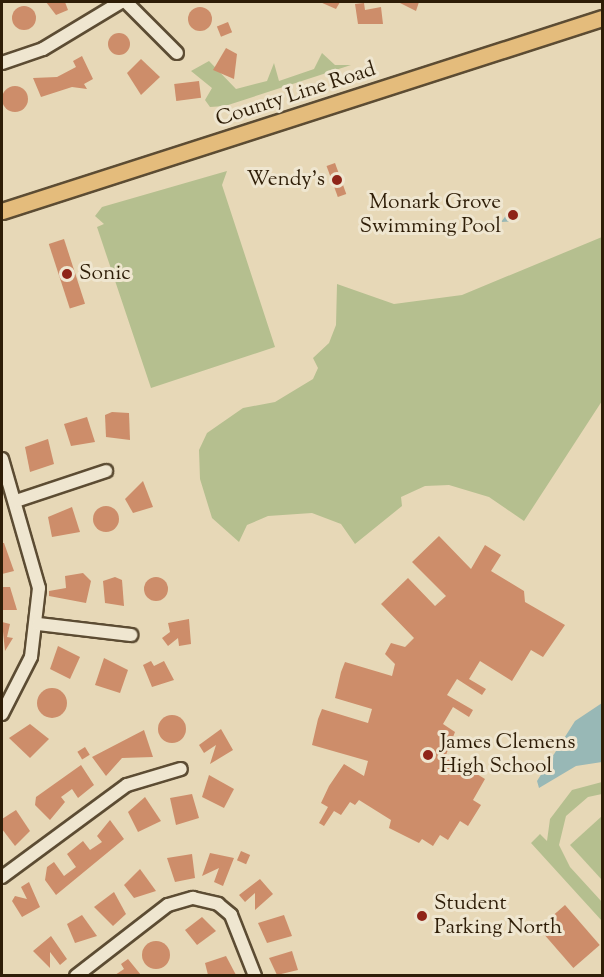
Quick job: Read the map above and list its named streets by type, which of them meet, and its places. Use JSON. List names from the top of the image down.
{
  "streets": {
    "main road": ["County Line Road"]
  },
  "places": [
    "Wendy's",
    "Monark Grove Swimming Pool",
    "Sonic",
    "James Clemens High School",
    "Student Parking North"
  ]
}
